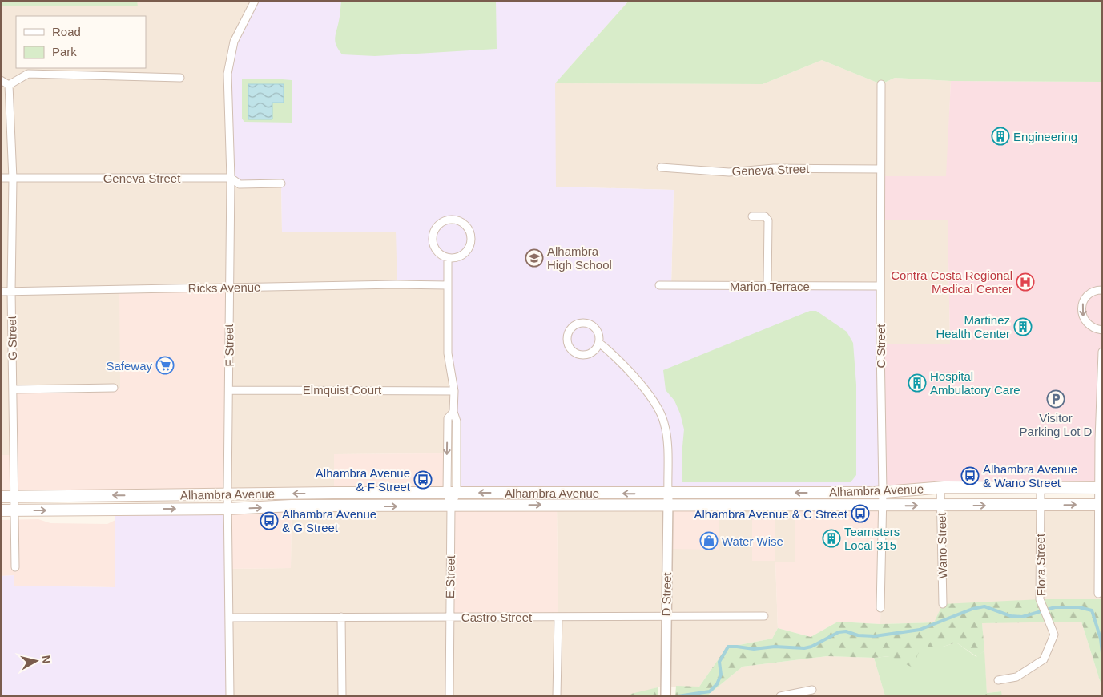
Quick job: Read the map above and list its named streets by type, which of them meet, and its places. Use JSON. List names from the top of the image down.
{
  "streets": {
    "main road": ["Alhambra Avenue"],
    "street": [
      "Geneva Street",
      "Marion Terrace",
      "Ricks Avenue",
      "G Street",
      "F Street",
      "C Street",
      "Elmquist Court",
      "Wano Street",
      "Flora Street",
      "E Street",
      "D Street",
      "Castro Street"
    ]
  },
  "crossings": [
    ["Geneva Street", "G Street"],
    ["Geneva Street", "F Street"],
    ["Geneva Street", "C Street"],
    ["Marion Terrace", "C Street"],
    ["Ricks Avenue", "G Street"],
    ["Ricks Avenue", "F Street"],
    ["Ricks Avenue", "E Street"],
    ["G Street", "Alhambra Avenue"],
    ["F Street", "Elmquist Court"],
    ["F Street", "Alhambra Avenue"],
    ["F Street", "Castro Street"],
    ["C Street", "Alhambra Avenue"],
    ["Elmquist Court", "E Street"],
    ["Alhambra Avenue", "Wano Street"],
    ["Alhambra Avenue", "Flora Street"],
    ["Alhambra Avenue", "E Street"],
    ["Alhambra Avenue", "D Street"],
    ["E Street", "Castro Street"],
    ["D Street", "Castro Street"]
  ],
  "places": {
    "building": [
      "Engineering",
      "Martinez Health Center",
      "Hospital Ambulatory Care",
      "Teamsters Local 315"
    ],
    "school or university": ["Alhambra High School"],
    "hospital": ["Contra Costa Regional Medical Center"],
    "supermarket": ["Safeway"],
    "parking": ["Visitor Parking Lot D"],
    "bus stop": [
      "Alhambra Avenue & Wano Street",
      "Alhambra Avenue & F Street",
      "Alhambra Avenue & C Street",
      "Alhambra Avenue & G Street"
    ],
    "shop": ["Water Wise"]
  },
  "legend": ["Road", "Park"],
  "north": "right"
}
